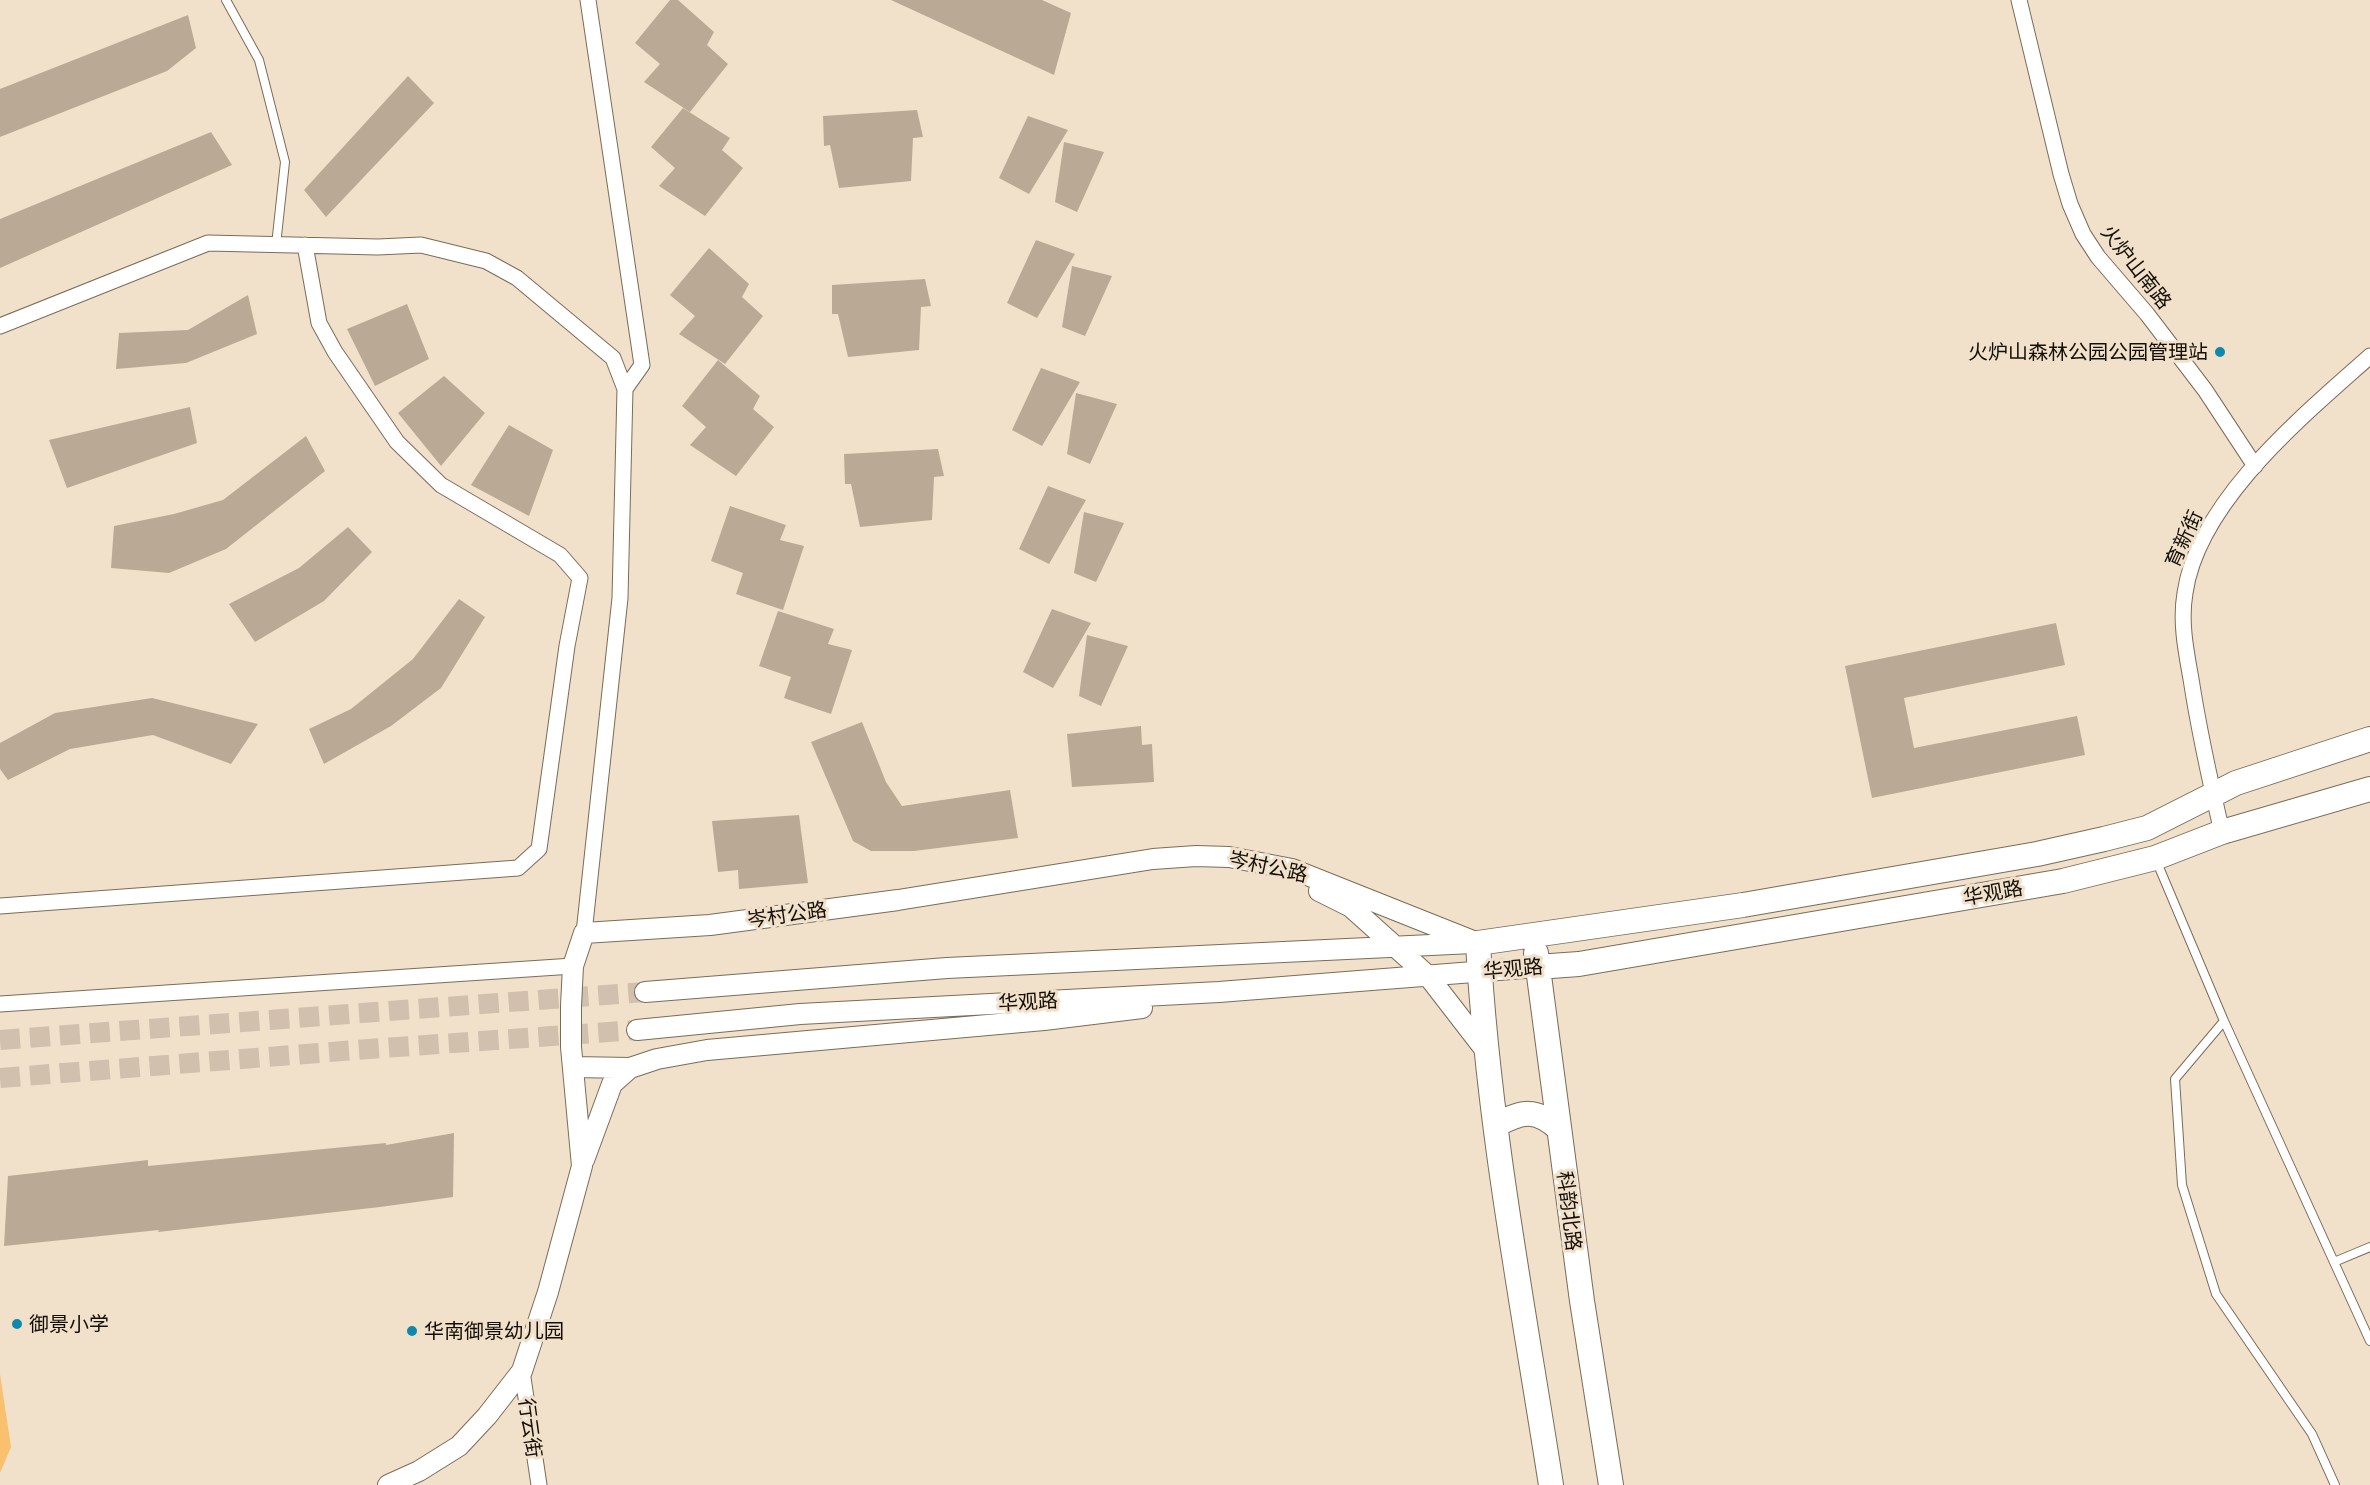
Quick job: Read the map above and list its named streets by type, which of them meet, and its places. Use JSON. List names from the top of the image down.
{
  "streets": {
    "main road": ["华观路", "科韵北路"],
    "street": [
      "火炉山南路",
      "育新街",
      "岑村公路",
      "行云街"
    ]
  },
  "crossings": [
    ["火炉山南路", "育新街"],
    ["育新街", "华观路"],
    ["岑村公路", "华观路"],
    ["华观路", "科韵北路"]
  ],
  "places": ["火炉山森林公园公园管理站", "御景小学", "华南御景幼儿园"]
}
